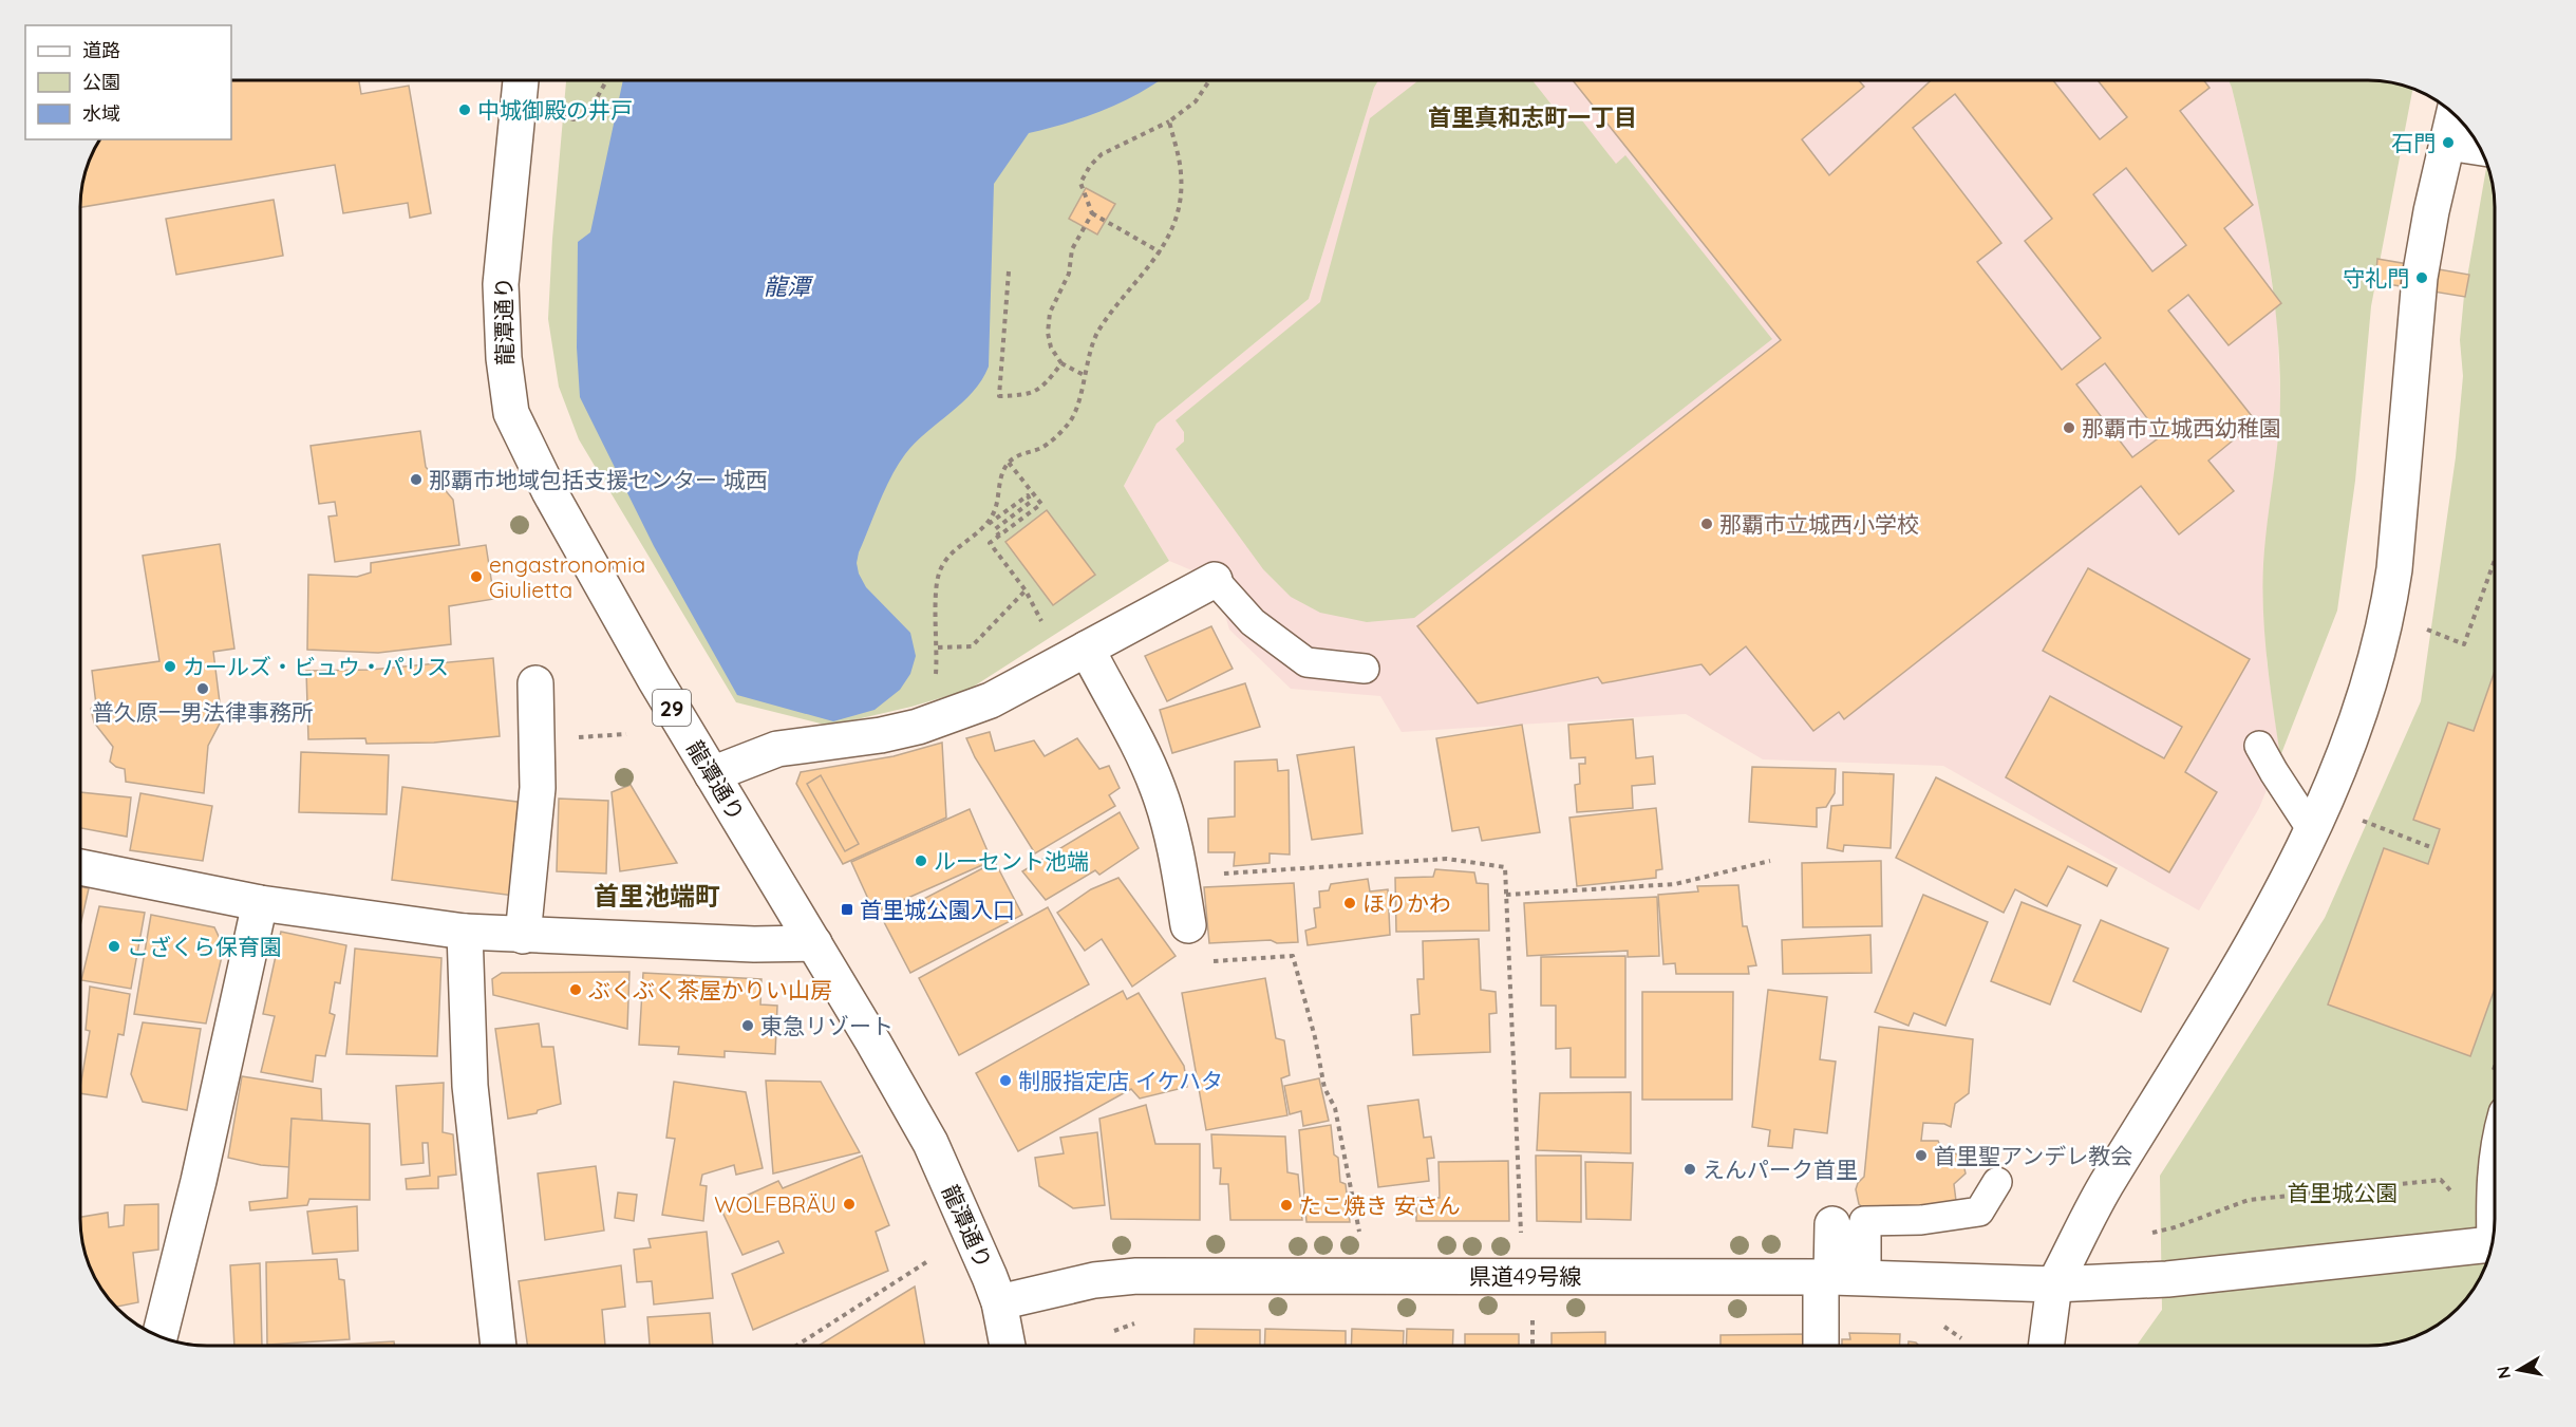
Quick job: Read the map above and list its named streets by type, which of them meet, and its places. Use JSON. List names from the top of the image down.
{
  "streets": {
    "street": ["龍潭通り", "29", "県道49号線"]
  },
  "crossings": [
    ["龍潭通り", "県道49号線"]
  ],
  "districts": ["首里真和志町一丁目", "首里池端町"],
  "water": ["龍潭"],
  "parks": ["首里城公園"],
  "places": {
    "other": [
      "中城御殿の井戸",
      "石門",
      "守礼門",
      "那覇市立城西幼稚園",
      "那覇市地域包括支援センター 城西",
      "那覇市立城西小学校",
      "engastronomia Giulietta",
      "カールズ・ビュウ・パリス",
      "普久原一男法律事務所",
      "ルーセント池端",
      "ほりかわ",
      "こざくら保育園",
      "ぶくぶく茶屋かりい山房",
      "東急リゾート",
      "制服指定店 イケハタ",
      "首里聖アンデレ教会",
      "えんパーク首里",
      "WOLFBRÄU",
      "たこ焼き 安さん"
    ],
    "transit": ["首里城公園入口"]
  },
  "legend": ["道路", "公園", "水域"],
  "north": "left"
}
